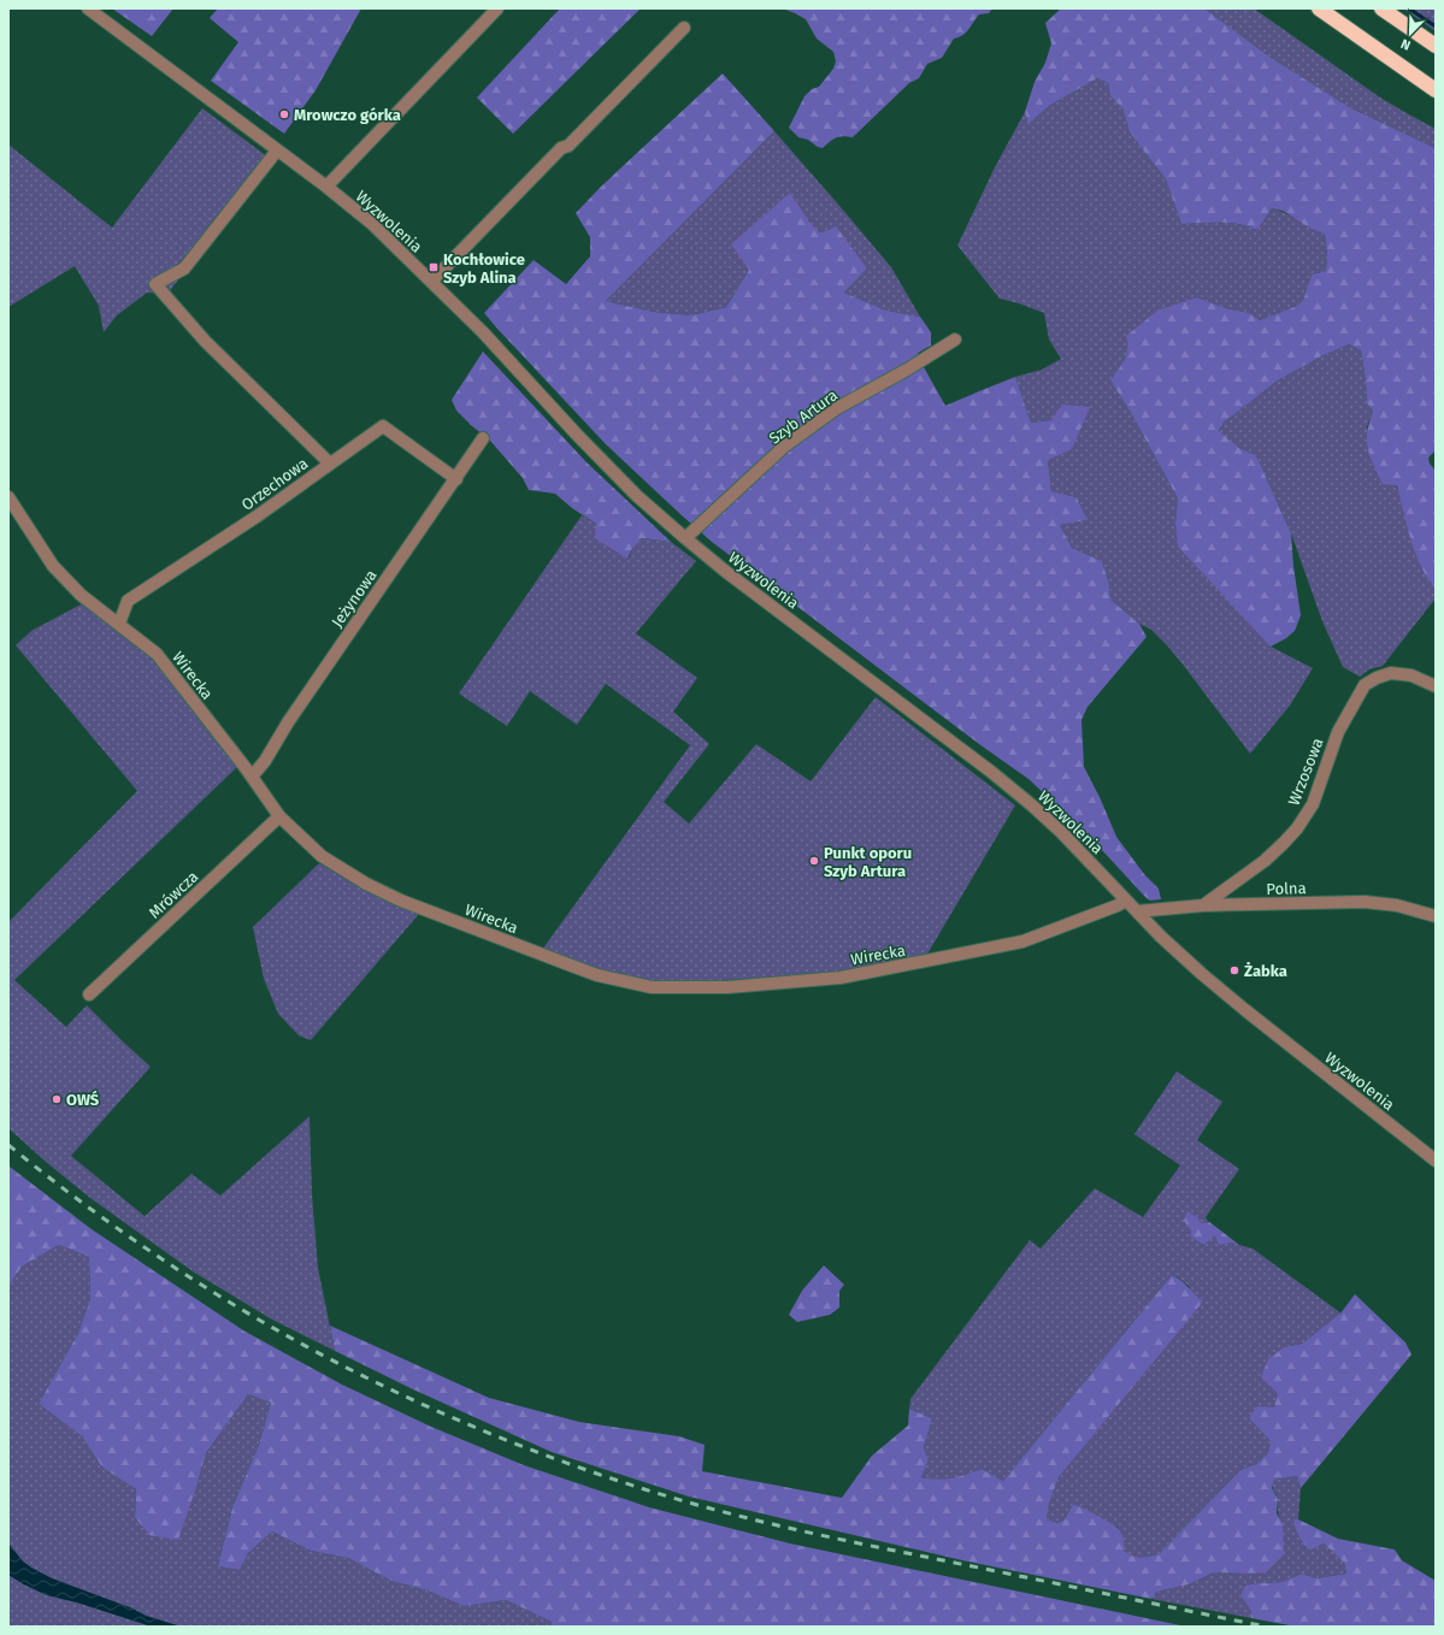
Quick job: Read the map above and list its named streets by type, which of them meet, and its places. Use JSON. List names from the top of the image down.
{
  "streets": {
    "street": [
      "Wyzwolenia",
      "Szyb Artura",
      "Orzechowa",
      "Jeżynowa",
      "Wirecka",
      "Wrzosowa",
      "Polna",
      "Mrówcza"
    ]
  },
  "crossings": [
    ["Wyzwolenia", "Szyb Artura"],
    ["Wyzwolenia", "Wirecka"],
    ["Wyzwolenia", "Polna"],
    ["Orzechowa", "Jeżynowa"],
    ["Orzechowa", "Wirecka"],
    ["Jeżynowa", "Wirecka"],
    ["Wirecka", "Mrówcza"],
    ["Wrzosowa", "Polna"]
  ],
  "places": {
    "other": [
      "Mrowczo górka",
      "Punkt oporu Szyb Artura",
      "Żabka",
      "OWŚ"
    ],
    "transit": ["Kochłowice Szyb Alina"]
  },
  "north": "bottom left"
}
